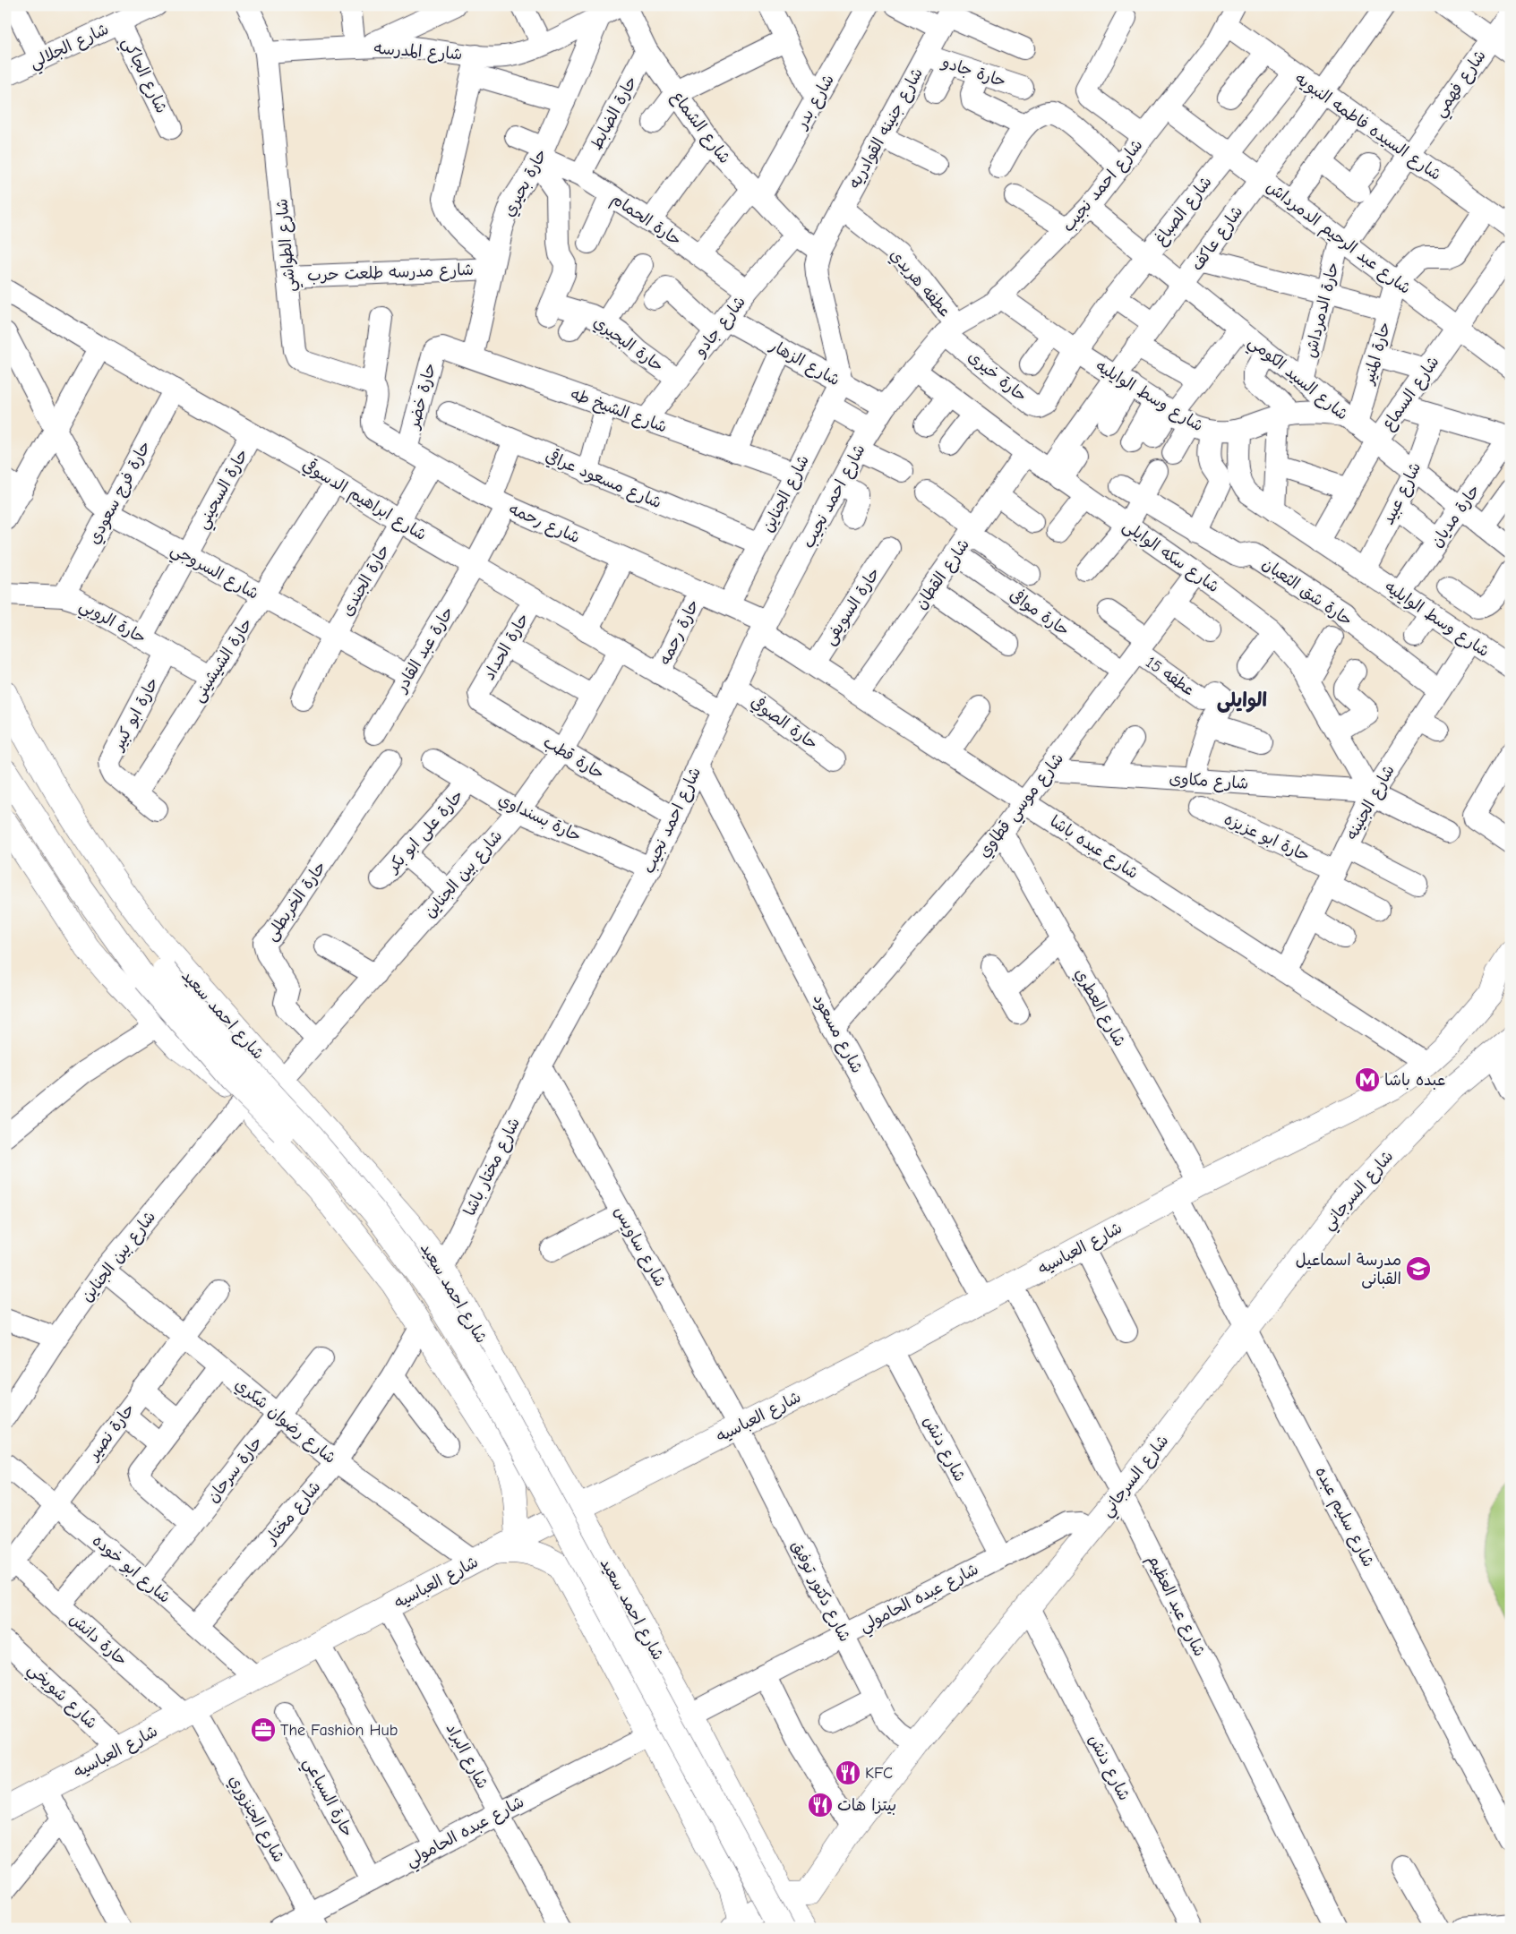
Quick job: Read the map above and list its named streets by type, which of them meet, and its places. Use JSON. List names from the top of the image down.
{
  "streets": {
    "main road": ["شارع احمد سعيد", "شارع السرجاني", "شارع العباسيه"],
    "street": [
      "شارع الجلالي",
      "شارع المدرسه",
      "حارة جادو",
      "شارع الجاكي",
      "شارع فهمي",
      "شارع بدر",
      "حارة الضابط",
      "شارع السيده فاطمه النبويه",
      "شارع الشماع",
      "شارع جنينه القوادريه",
      "حارة بحيري",
      "شارع احمد نجيب",
      "شارع الصباغ",
      "حارة الحمام",
      "شارع عبد الرحيم الدمرداش",
      "شارع عاكف",
      "شارع الطواشي",
      "شارع مدرسه طلعت حرب",
      "عطفه هريدي",
      "حارة الدمرداش",
      "شارع جادو",
      "حارة البحيري",
      "حارة المنير",
      "شارع الزهار",
      "حارة خيرى",
      "شارع السيد الكومي",
      "شارع السماع",
      "حارة خضر",
      "شارع وسط الوايليه",
      "شارع الشيخ طه",
      "شارع مسعود عراقي",
      "حارة السحيني",
      "حارة فرج سعودي",
      "شارع الجناين",
      "شارع عبيد",
      "شارع ابراهيم الدسوقي",
      "حارة مديان",
      "شارع رحمه",
      "شارع سكه الوايلى",
      "شارع السروجي",
      "شارع القطان",
      "حارة الجندى",
      "حارة شق الثعبان",
      "حارة السويفى",
      "حارة موافى",
      "حارة الروبي",
      "حارة رحمه",
      "حارة الحداد",
      "حارة عبد القادر",
      "حارة الشيشينى",
      "عطفه 15",
      "حارة ابو كبير",
      "حارة الصوفي",
      "حارة قطب",
      "شارع مكاوى",
      "شارع الجنينه",
      "شارع موسي قطاوي",
      "حارة بسنداوي",
      "حارة على ابو بكر",
      "حارة ابو عزيزه",
      "شارع عبده باشا",
      "شارع بين الجناين",
      "حارة الخربطلى",
      "شارع العطري",
      "شارع مسعود",
      "شارع مختار باشا",
      "شارع ساويس",
      "شارع رضوان شكري",
      "حارة نصير",
      "شارع دنش",
      "حارة سرحان",
      "شارع مختار",
      "شارع سليم عبده",
      "شارع ابو خوده",
      "شارع دكتور توفيق",
      "شارع عبده الحامولي",
      "شارع عبد العظيم",
      "حارة دانش",
      "شارع شويخي",
      "شارع البراد",
      "حارة السباعي",
      "شارع الجنزوري"
    ]
  },
  "crossings": [
    ["شارع الجلالي", "شارع الجاكي"],
    ["شارع المدرسه", "حارة بحيري"],
    ["شارع المدرسه", "شارع الطواشي"],
    ["حارة جادو", "شارع جنينه القوادريه"],
    ["شارع فهمي", "شارع السيده فاطمه النبويه"],
    ["شارع فهمي", "شارع عبد الرحيم الدمرداش"],
    ["شارع فهمي", "حارة الدمرداش"],
    ["شارع بدر", "شارع الشماع"],
    ["شارع بدر", "حارة الحمام"],
    ["حارة الضابط", "شارع الشماع"],
    ["حارة الضابط", "حارة الحمام"],
    ["شارع السيده فاطمه النبويه", "شارع احمد نجيب"],
    ["شارع السيده فاطمه النبويه", "شارع الصباغ"],
    ["شارع السيده فاطمه النبويه", "شارع عاكف"],
    ["شارع الشماع", "شارع جنينه القوادريه"],
    ["شارع الشماع", "شارع جادو"],
    ["شارع جنينه القوادريه", "عطفه هريدي"],
    ["حارة بحيري", "حارة الحمام"],
    ["حارة بحيري", "شارع مدرسه طلعت حرب"],
    ["حارة بحيري", "حارة البحيري"],
    ["حارة بحيري", "شارع الشيخ طه"],
    ["شارع احمد نجيب", "شارع عبد الرحيم الدمرداش"],
    ["شارع احمد نجيب", "عطفه هريدي"],
    ["شارع احمد نجيب", "شارع الزهار"],
    ["شارع احمد نجيب", "حارة خيرى"],
    ["شارع احمد نجيب", "شارع السيد الكومي"],
    ["شارع احمد نجيب", "شارع وسط الوايليه"],
    ["شارع احمد نجيب", "شارع ابراهيم الدسوقي"],
    ["شارع احمد نجيب", "شارع رحمه"],
    ["شارع احمد نجيب", "شارع سكه الوايلى"],
    ["شارع احمد نجيب", "حارة الصوفي"],
    ["شارع احمد نجيب", "حارة قطب"],
    ["شارع احمد نجيب", "حارة بسنداوي"],
    ["شارع احمد نجيب", "شارع عبده باشا"],
    ["شارع احمد نجيب", "شارع مسعود"],
    ["شارع احمد نجيب", "شارع مختار باشا"],
    ["شارع احمد نجيب", "شارع ساويس"],
    ["شارع الصباغ", "شارع عبد الرحيم الدمرداش"],
    ["شارع الصباغ", "حارة خيرى"],
    ["شارع الصباغ", "شارع السيد الكومي"],
    ["شارع الصباغ", "شارع وسط الوايليه"],
    ["حارة الحمام", "شارع جادو"],
    ["حارة الحمام", "حارة البحيري"],
    ["شارع عبد الرحيم الدمرداش", "شارع عاكف"],
    ["شارع عبد الرحيم الدمرداش", "حارة الدمرداش"],
    ["شارع عبد الرحيم الدمرداش", "حارة المنير"],
    ["شارع عبد الرحيم الدمرداش", "شارع السماع"],
    ["شارع عاكف", "شارع السيد الكومي"],
    ["شارع عاكف", "شارع وسط الوايليه"],
    ["شارع عاكف", "شارع سكه الوايلى"],
    ["شارع الطواشي", "شارع مدرسه طلعت حرب"],
    ["شارع الطواشي", "شارع رحمه"],
    ["عطفه هريدي", "حارة خيرى"],
    ["حارة الدمرداش", "شارع السيد الكومي"],
    ["شارع جادو", "حارة البحيري"],
    ["شارع جادو", "شارع الزهار"],
    ["شارع جادو", "شارع الشيخ طه"],
    ["حارة المنير", "شارع السيد الكومي"],
    ["حارة المنير", "شارع وسط الوايليه"],
    ["شارع الزهار", "شارع الجناين"],
    ["حارة خيرى", "شارع وسط الوايليه"],
    ["شارع السيد الكومي", "شارع السماع"],
    ["شارع السيد الكومي", "شارع وسط الوايليه"],
    ["شارع السيد الكومي", "شارع عبيد"],
    ["شارع السيد الكومي", "حارة مديان"],
    ["شارع السماع", "شارع وسط الوايليه"],
    ["حارة خضر", "شارع الشيخ طه"],
    ["حارة خضر", "شارع رحمه"],
    ["شارع وسط الوايليه", "شارع عبيد"],
    ["شارع وسط الوايليه", "حارة مديان"],
    ["شارع وسط الوايليه", "شارع الجنينه"],
    ["شارع الشيخ طه", "شارع الجناين"],
    ["شارع مسعود عراقي", "شارع الجناين"],
    ["شارع مسعود عراقي", "حارة عبد القادر"],
    ["حارة السحيني", "شارع ابراهيم الدسوقي"],
    ["حارة السحيني", "شارع السروجي"],
    ["حارة السحيني", "حارة الروبي"],
    ["حارة فرج سعودي", "شارع ابراهيم الدسوقي"],
    ["حارة فرج سعودي", "شارع السروجي"],
    ["حارة فرج سعودي", "حارة الروبي"],
    ["شارع الجناين", "شارع رحمه"],
    ["شارع ابراهيم الدسوقي", "حارة الجندى"],
    ["شارع ابراهيم الدسوقي", "حارة رحمه"],
    ["شارع ابراهيم الدسوقي", "حارة الحداد"],
    ["شارع ابراهيم الدسوقي", "حارة عبد القادر"],
    ["شارع ابراهيم الدسوقي", "حارة الشيشينى"],
    ["شارع ابراهيم الدسوقي", "شارع بين الجناين"],
    ["شارع رحمه", "حارة الجندى"],
    ["شارع رحمه", "حارة رحمه"],
    ["شارع رحمه", "حارة عبد القادر"],
    ["شارع رحمه", "شارع عبده باشا"],
    ["شارع سكه الوايلى", "شارع القطان"],
    ["شارع سكه الوايلى", "شارع مكاوى"],
    ["شارع سكه الوايلى", "شارع الجنينه"],
    ["شارع سكه الوايلى", "شارع موسي قطاوي"],
    ["شارع السروجي", "حارة الجندى"],
    ["شارع السروجي", "حارة عبد القادر"],
    ["شارع السروجي", "حارة الشيشينى"],
    ["شارع القطان", "حارة موافى"],
    ["شارع القطان", "شارع عبده باشا"],
    ["حارة شق الثعبان", "شارع الجنينه"],
    ["حارة السويفى", "شارع عبده باشا"],
    ["حارة موافى", "شارع موسي قطاوي"],
    ["حارة الروبي", "حارة الشيشينى"],
    ["حارة الروبي", "حارة ابو كبير"],
    ["حارة الحداد", "حارة قطب"],
    ["حارة الشيشينى", "حارة ابو كبير"],
    ["عطفه 15", "شارع موسي قطاوي"],
    ["حارة قطب", "شارع بين الجناين"],
    ["شارع مكاوى", "شارع الجنينه"],
    ["شارع مكاوى", "شارع موسي قطاوي"],
    ["شارع الجنينه", "حارة ابو عزيزه"],
    ["شارع الجنينه", "شارع عبده باشا"],
    ["شارع موسي قطاوي", "شارع عبده باشا"],
    ["شارع موسي قطاوي", "شارع العطري"],
    ["شارع موسي قطاوي", "شارع مسعود"],
    ["حارة بسنداوي", "حارة على ابو بكر"],
    ["حارة بسنداوي", "شارع بين الجناين"],
    ["شارع عبده باشا", "شارع العباسيه"],
    ["شارع بين الجناين", "حارة الخربطلى"],
    ["شارع بين الجناين", "شارع احمد سعيد"],
    ["شارع بين الجناين", "شارع رضوان شكري"],
    ["شارع العطري", "شارع العباسيه"],
    ["شارع احمد سعيد", "شارع مختار باشا"],
    ["شارع احمد سعيد", "شارع السرجاني"],
    ["شارع احمد سعيد", "شارع العباسيه"],
    ["شارع احمد سعيد", "شارع عبده الحامولي"],
    ["شارع مسعود", "شارع العباسيه"],
    ["شارع مختار باشا", "شارع ساويس"],
    ["شارع السرجاني", "شارع دنش"],
    ["شارع السرجاني", "شارع سليم عبده"],
    ["شارع السرجاني", "شارع دكتور توفيق"],
    ["شارع السرجاني", "شارع عبد العظيم"],
    ["شارع ساويس", "شارع العباسيه"],
    ["شارع ساويس", "شارع دكتور توفيق"],
    ["شارع العباسيه", "شارع رضوان شكري"],
    ["شارع العباسيه", "شارع دنش"],
    ["شارع العباسيه", "شارع سليم عبده"],
    ["شارع العباسيه", "شارع ابو خوده"],
    ["شارع العباسيه", "شارع دكتور توفيق"],
    ["شارع العباسيه", "شارع عبد العظيم"],
    ["شارع العباسيه", "حارة دانش"],
    ["شارع العباسيه", "شارع شويخي"],
    ["شارع العباسيه", "شارع البراد"],
    ["شارع العباسيه", "شارع الجنزوري"],
    ["شارع رضوان شكري", "حارة نصير"],
    ["شارع رضوان شكري", "حارة سرحان"],
    ["شارع رضوان شكري", "شارع مختار"],
    ["حارة نصير", "شارع ابو خوده"],
    ["حارة نصير", "حارة دانش"],
    ["شارع دنش", "شارع عبده الحامولي"],
    ["حارة سرحان", "شارع ابو خوده"],
    ["شارع مختار", "شارع ابو خوده"],
    ["شارع دكتور توفيق", "شارع عبده الحامولي"],
    ["شارع عبده الحامولي", "شارع البراد"],
    ["شارع عبده الحامولي", "حارة السباعي"],
    ["شارع عبده الحامولي", "شارع الجنزوري"],
    ["حارة دانش", "شارع الجنزوري"]
  ],
  "districts": ["الوايلى"],
  "places": {
    "metro station": ["عبده باشا"],
    "school or university": ["مدرسة اسماعيل القبانى"],
    "office": ["The Fashion Hub"],
    "restaurant": ["KFC", "بيتزا هات"]
  }
}
